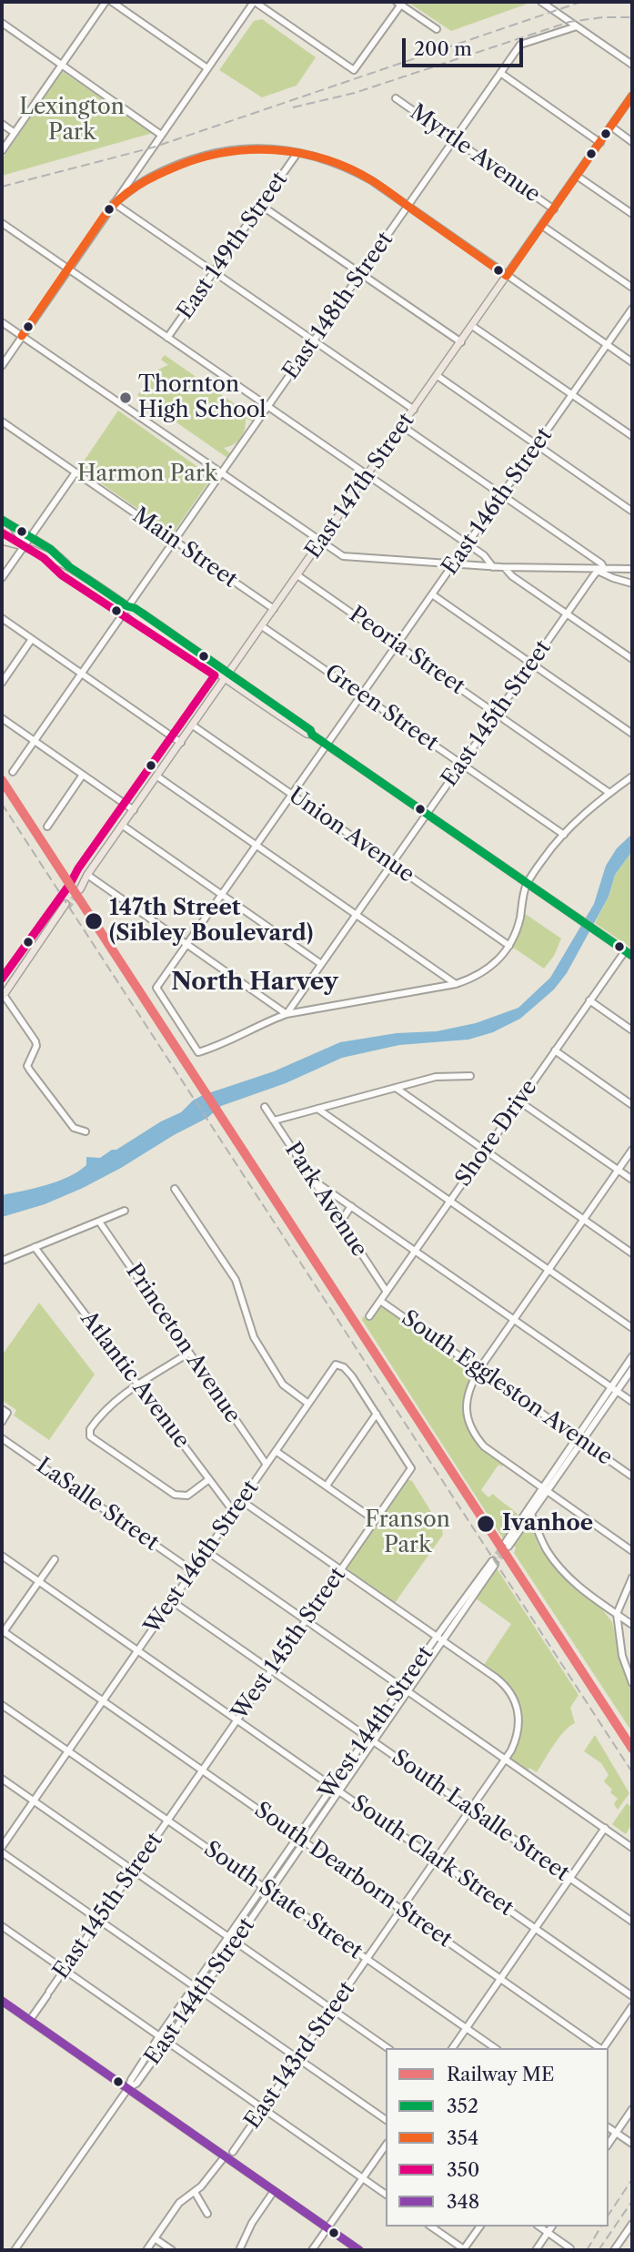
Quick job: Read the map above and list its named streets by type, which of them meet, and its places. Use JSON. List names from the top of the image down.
{
  "streets": {
    "main road": ["East 147th Street"],
    "street": [
      "Myrtle Avenue",
      "East 149th Street",
      "East 148th Street",
      "East 146th Street",
      "Main Street",
      "Peoria Street",
      "Green Street",
      "East 145th Street",
      "Union Avenue",
      "Shore Drive",
      "Park Avenue",
      "Princeton Avenue",
      "Atlantic Avenue",
      "South Eggleston Avenue",
      "LaSalle Street",
      "West 146th Street",
      "West 145th Street",
      "West 144th Street",
      "South LaSalle Street",
      "South Clark Street",
      "South Dearborn Street",
      "South State Street",
      "East 144th Street",
      "East 143rd Street"
    ]
  },
  "crossings": [
    ["Myrtle Avenue", "East 148th Street"],
    ["Myrtle Avenue", "East 147th Street"],
    ["East 148th Street", "Main Street"],
    ["East 147th Street", "Main Street"],
    ["East 147th Street", "Peoria Street"],
    ["East 147th Street", "Green Street"],
    ["East 147th Street", "Union Avenue"],
    ["East 146th Street", "Peoria Street"],
    ["East 146th Street", "Green Street"],
    ["East 146th Street", "East 145th Street"],
    ["East 146th Street", "Union Avenue"],
    ["Peoria Street", "East 145th Street"],
    ["Green Street", "East 145th Street"],
    ["East 145th Street", "Union Avenue"],
    ["East 145th Street", "West 145th Street"],
    ["East 145th Street", "South State Street"],
    ["Shore Drive", "Park Avenue"],
    ["Shore Drive", "South Eggleston Avenue"],
    ["Princeton Avenue", "West 146th Street"],
    ["Atlantic Avenue", "West 146th Street"],
    ["LaSalle Street", "West 146th Street"],
    ["West 146th Street", "West 145th Street"],
    ["West 146th Street", "South LaSalle Street"],
    ["West 146th Street", "South Clark Street"],
    ["West 146th Street", "South Dearborn Street"],
    ["West 146th Street", "South State Street"],
    ["West 146th Street", "East 143rd Street"],
    ["West 145th Street", "South LaSalle Street"],
    ["West 145th Street", "South Clark Street"],
    ["West 145th Street", "South Dearborn Street"],
    ["West 145th Street", "South State Street"],
    ["West 145th Street", "East 143rd Street"],
    ["West 144th Street", "South LaSalle Street"],
    ["West 144th Street", "South Clark Street"],
    ["West 144th Street", "South Dearborn Street"],
    ["West 144th Street", "South State Street"],
    ["West 144th Street", "East 144th Street"],
    ["West 144th Street", "East 143rd Street"],
    ["South LaSalle Street", "East 143rd Street"],
    ["South Clark Street", "East 143rd Street"],
    ["South Dearborn Street", "East 143rd Street"],
    ["South State Street", "East 144th Street"],
    ["South State Street", "East 143rd Street"]
  ],
  "districts": ["North Harvey"],
  "parks": ["Lexington Park", "Harmon Park", "Franson Park"],
  "places": ["Thornton High School", "147th Street (Sibley Boulevard)", "Ivanhoe"],
  "lines": [
    "transit line 354",
    "transit line 352",
    "transit line 350",
    "rail line ME",
    "transit line 348"
  ],
  "legend": [
    "Railway ME",
    "352",
    "354",
    "350",
    "348"
  ],
  "scale_bar": "200 m"
}
